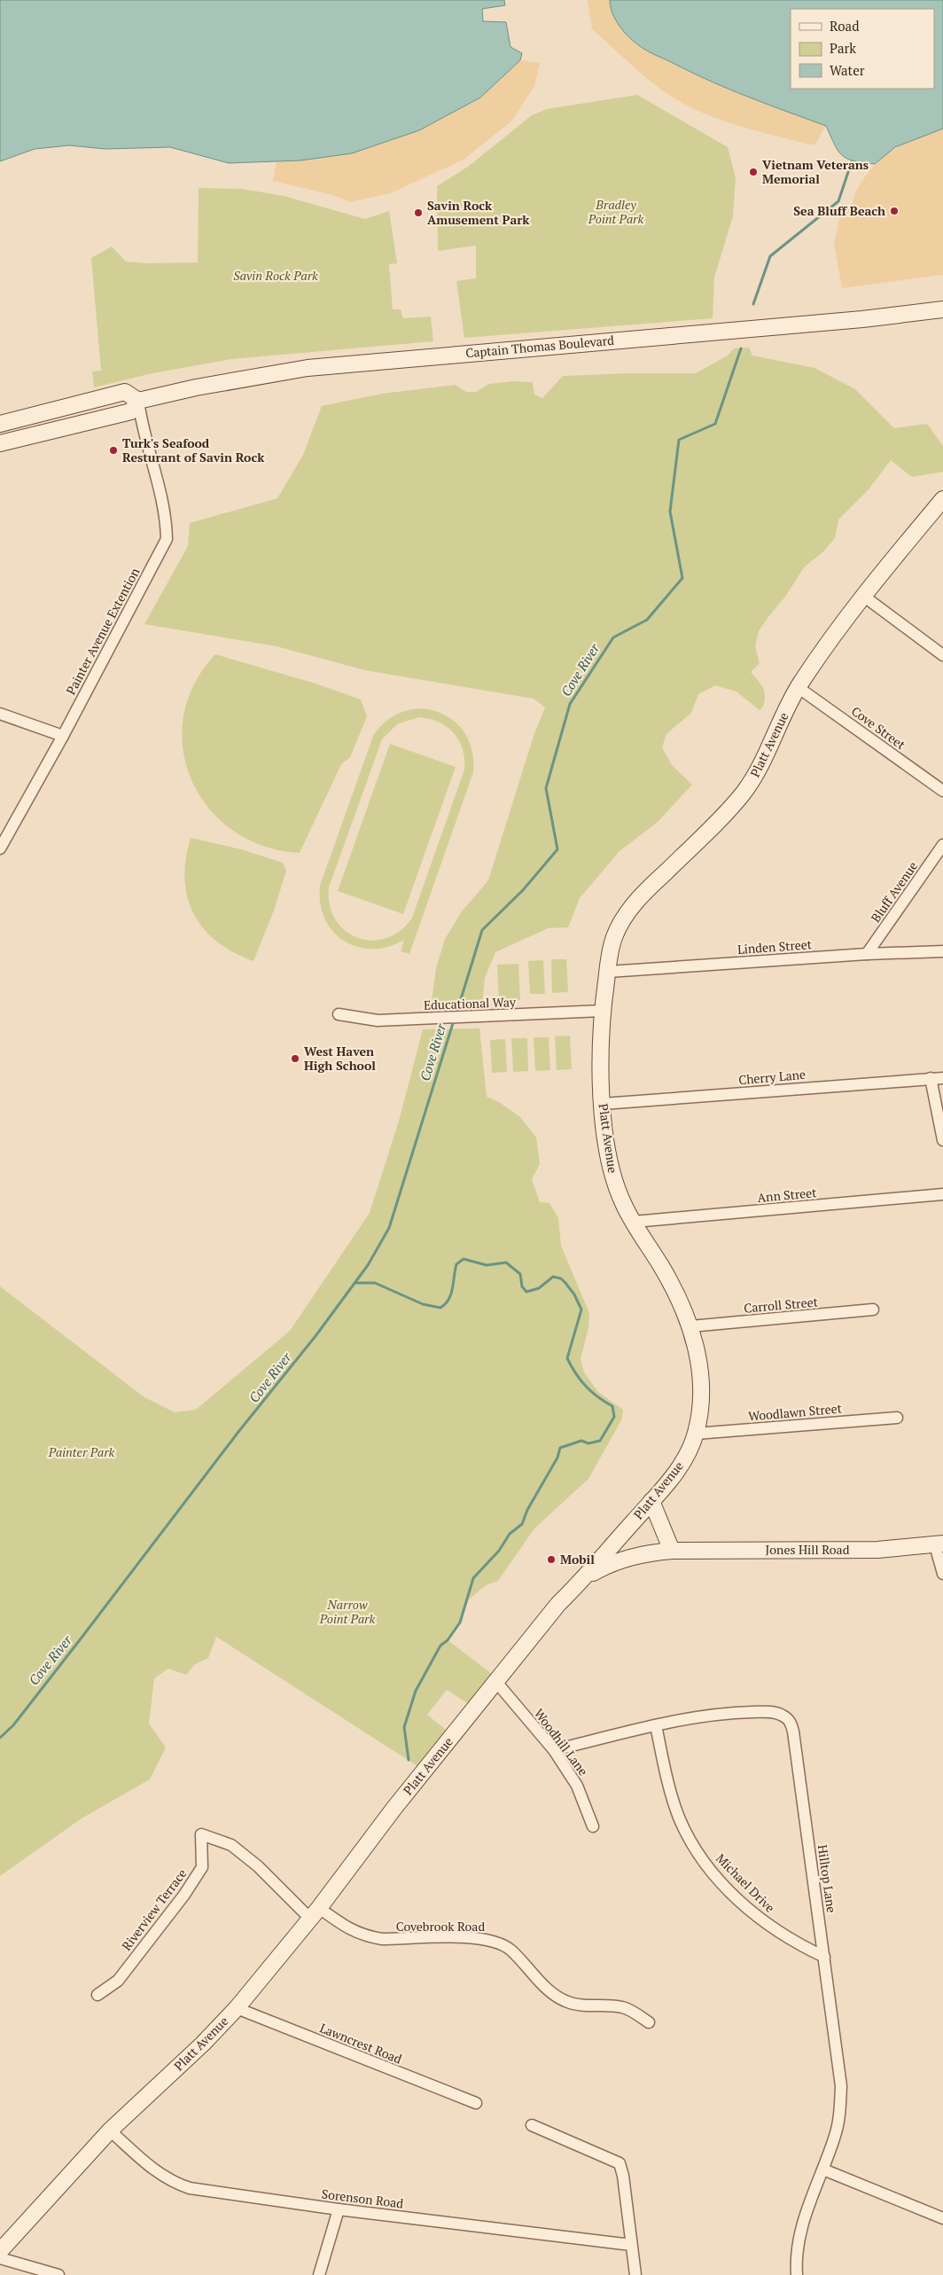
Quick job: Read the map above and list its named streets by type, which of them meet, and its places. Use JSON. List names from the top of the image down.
{
  "streets": {
    "main road": ["Captain Thomas Boulevard", "Platt Avenue", "Jones Hill Road"],
    "street": [
      "Painter Avenue Extention",
      "Cove Street",
      "Bluff Avenue",
      "Linden Street",
      "Educational Way",
      "Cherry Lane",
      "Ann Street",
      "Carroll Street",
      "Woodlawn Street",
      "Woodhill Lane",
      "Hilltop Lane",
      "Michael Drive",
      "Riverview Terrace",
      "Covebrook Road",
      "Lawncrest Road",
      "Sorenson Road"
    ]
  },
  "crossings": [
    ["Captain Thomas Boulevard", "Painter Avenue Extention"],
    ["Cove Street", "Platt Avenue"],
    ["Platt Avenue", "Linden Street"],
    ["Platt Avenue", "Educational Way"],
    ["Platt Avenue", "Cherry Lane"],
    ["Platt Avenue", "Ann Street"],
    ["Platt Avenue", "Carroll Street"],
    ["Platt Avenue", "Woodlawn Street"],
    ["Platt Avenue", "Jones Hill Road"],
    ["Platt Avenue", "Woodhill Lane"],
    ["Platt Avenue", "Riverview Terrace"],
    ["Platt Avenue", "Covebrook Road"],
    ["Platt Avenue", "Lawncrest Road"],
    ["Platt Avenue", "Sorenson Road"],
    ["Bluff Avenue", "Linden Street"],
    ["Woodhill Lane", "Hilltop Lane"],
    ["Hilltop Lane", "Michael Drive"],
    ["Riverview Terrace", "Covebrook Road"]
  ],
  "water": ["Cove River"],
  "parks": [
    "Bradley Point Park",
    "Savin Rock Park",
    "Painter Park",
    "Narrow Point Park"
  ],
  "places": [
    "Vietnam Veterans Memorial",
    "Sea Bluff Beach",
    "Savin Rock Amusement Park",
    "Turk's Seafood Resturant of Savin Rock",
    "West Haven High School",
    "Mobil"
  ],
  "legend": ["Road", "Park", "Water"]
}
